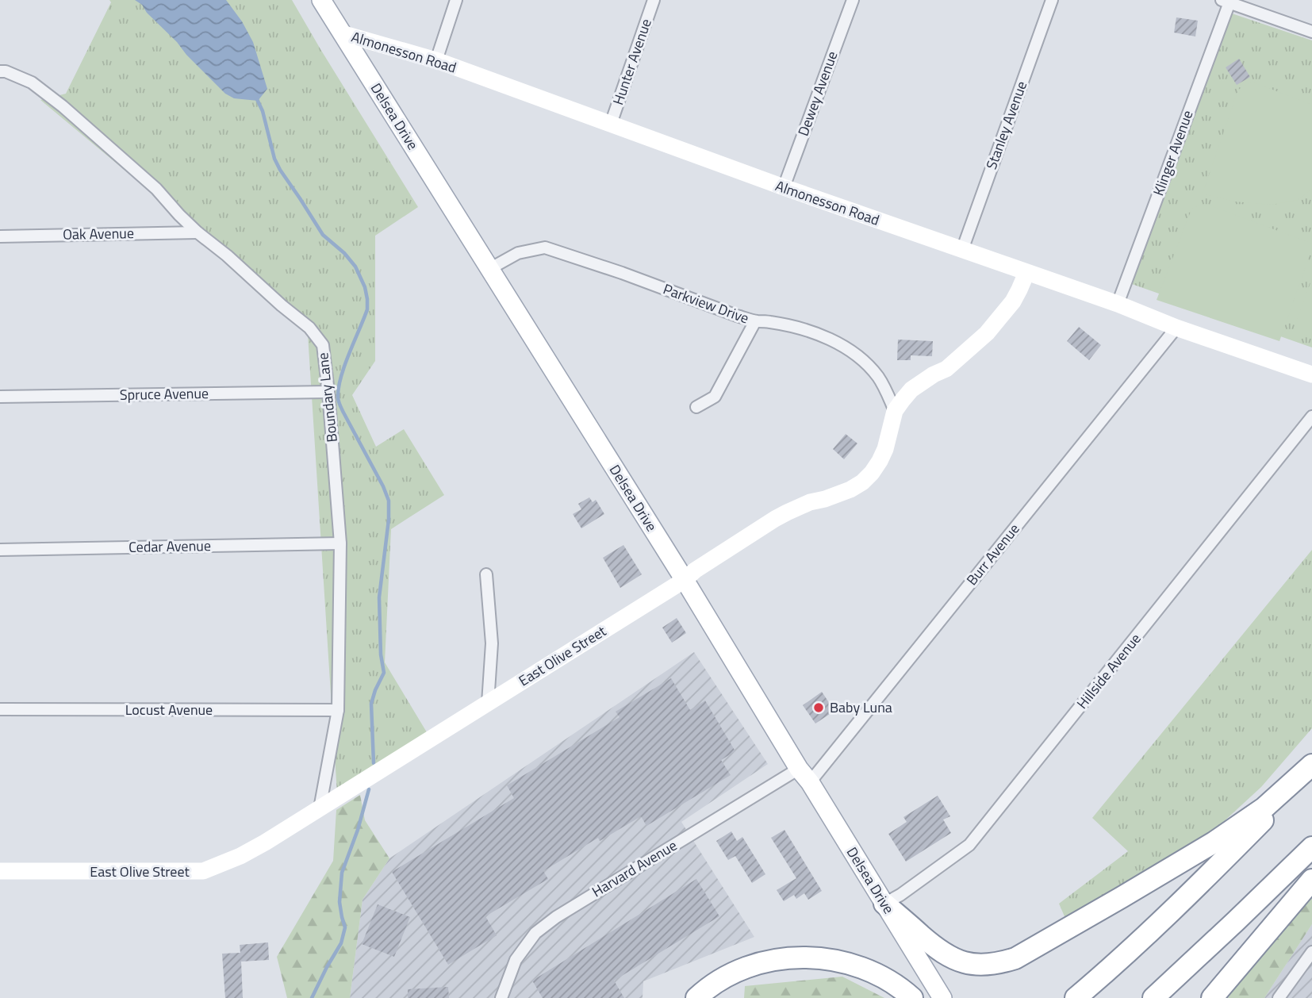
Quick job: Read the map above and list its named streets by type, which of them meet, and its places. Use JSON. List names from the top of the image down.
{
  "streets": {
    "main road": ["Delsea Drive"],
    "street": [
      "Almonesson Road",
      "Hunter Avenue",
      "Dewey Avenue",
      "Stanley Avenue",
      "Klinger Avenue",
      "Oak Avenue",
      "Parkview Drive",
      "Spruce Avenue",
      "Boundary Lane",
      "Cedar Avenue",
      "Burr Avenue",
      "East Olive Street",
      "Hillside Avenue",
      "Locust Avenue",
      "Harvard Avenue"
    ]
  },
  "crossings": [
    ["Almonesson Road", "Hunter Avenue"],
    ["Almonesson Road", "Dewey Avenue"],
    ["Almonesson Road", "Delsea Drive"],
    ["Almonesson Road", "Stanley Avenue"],
    ["Almonesson Road", "Klinger Avenue"],
    ["Almonesson Road", "Burr Avenue"],
    ["Almonesson Road", "East Olive Street"],
    ["Delsea Drive", "Parkview Drive"],
    ["Delsea Drive", "Burr Avenue"],
    ["Delsea Drive", "East Olive Street"],
    ["Delsea Drive", "Hillside Avenue"],
    ["Delsea Drive", "Harvard Avenue"],
    ["Oak Avenue", "Boundary Lane"],
    ["Parkview Drive", "East Olive Street"],
    ["Spruce Avenue", "Boundary Lane"],
    ["Boundary Lane", "Cedar Avenue"],
    ["Boundary Lane", "East Olive Street"],
    ["Boundary Lane", "Locust Avenue"],
    ["Burr Avenue", "Harvard Avenue"]
  ],
  "places": ["Baby Luna"]
}
